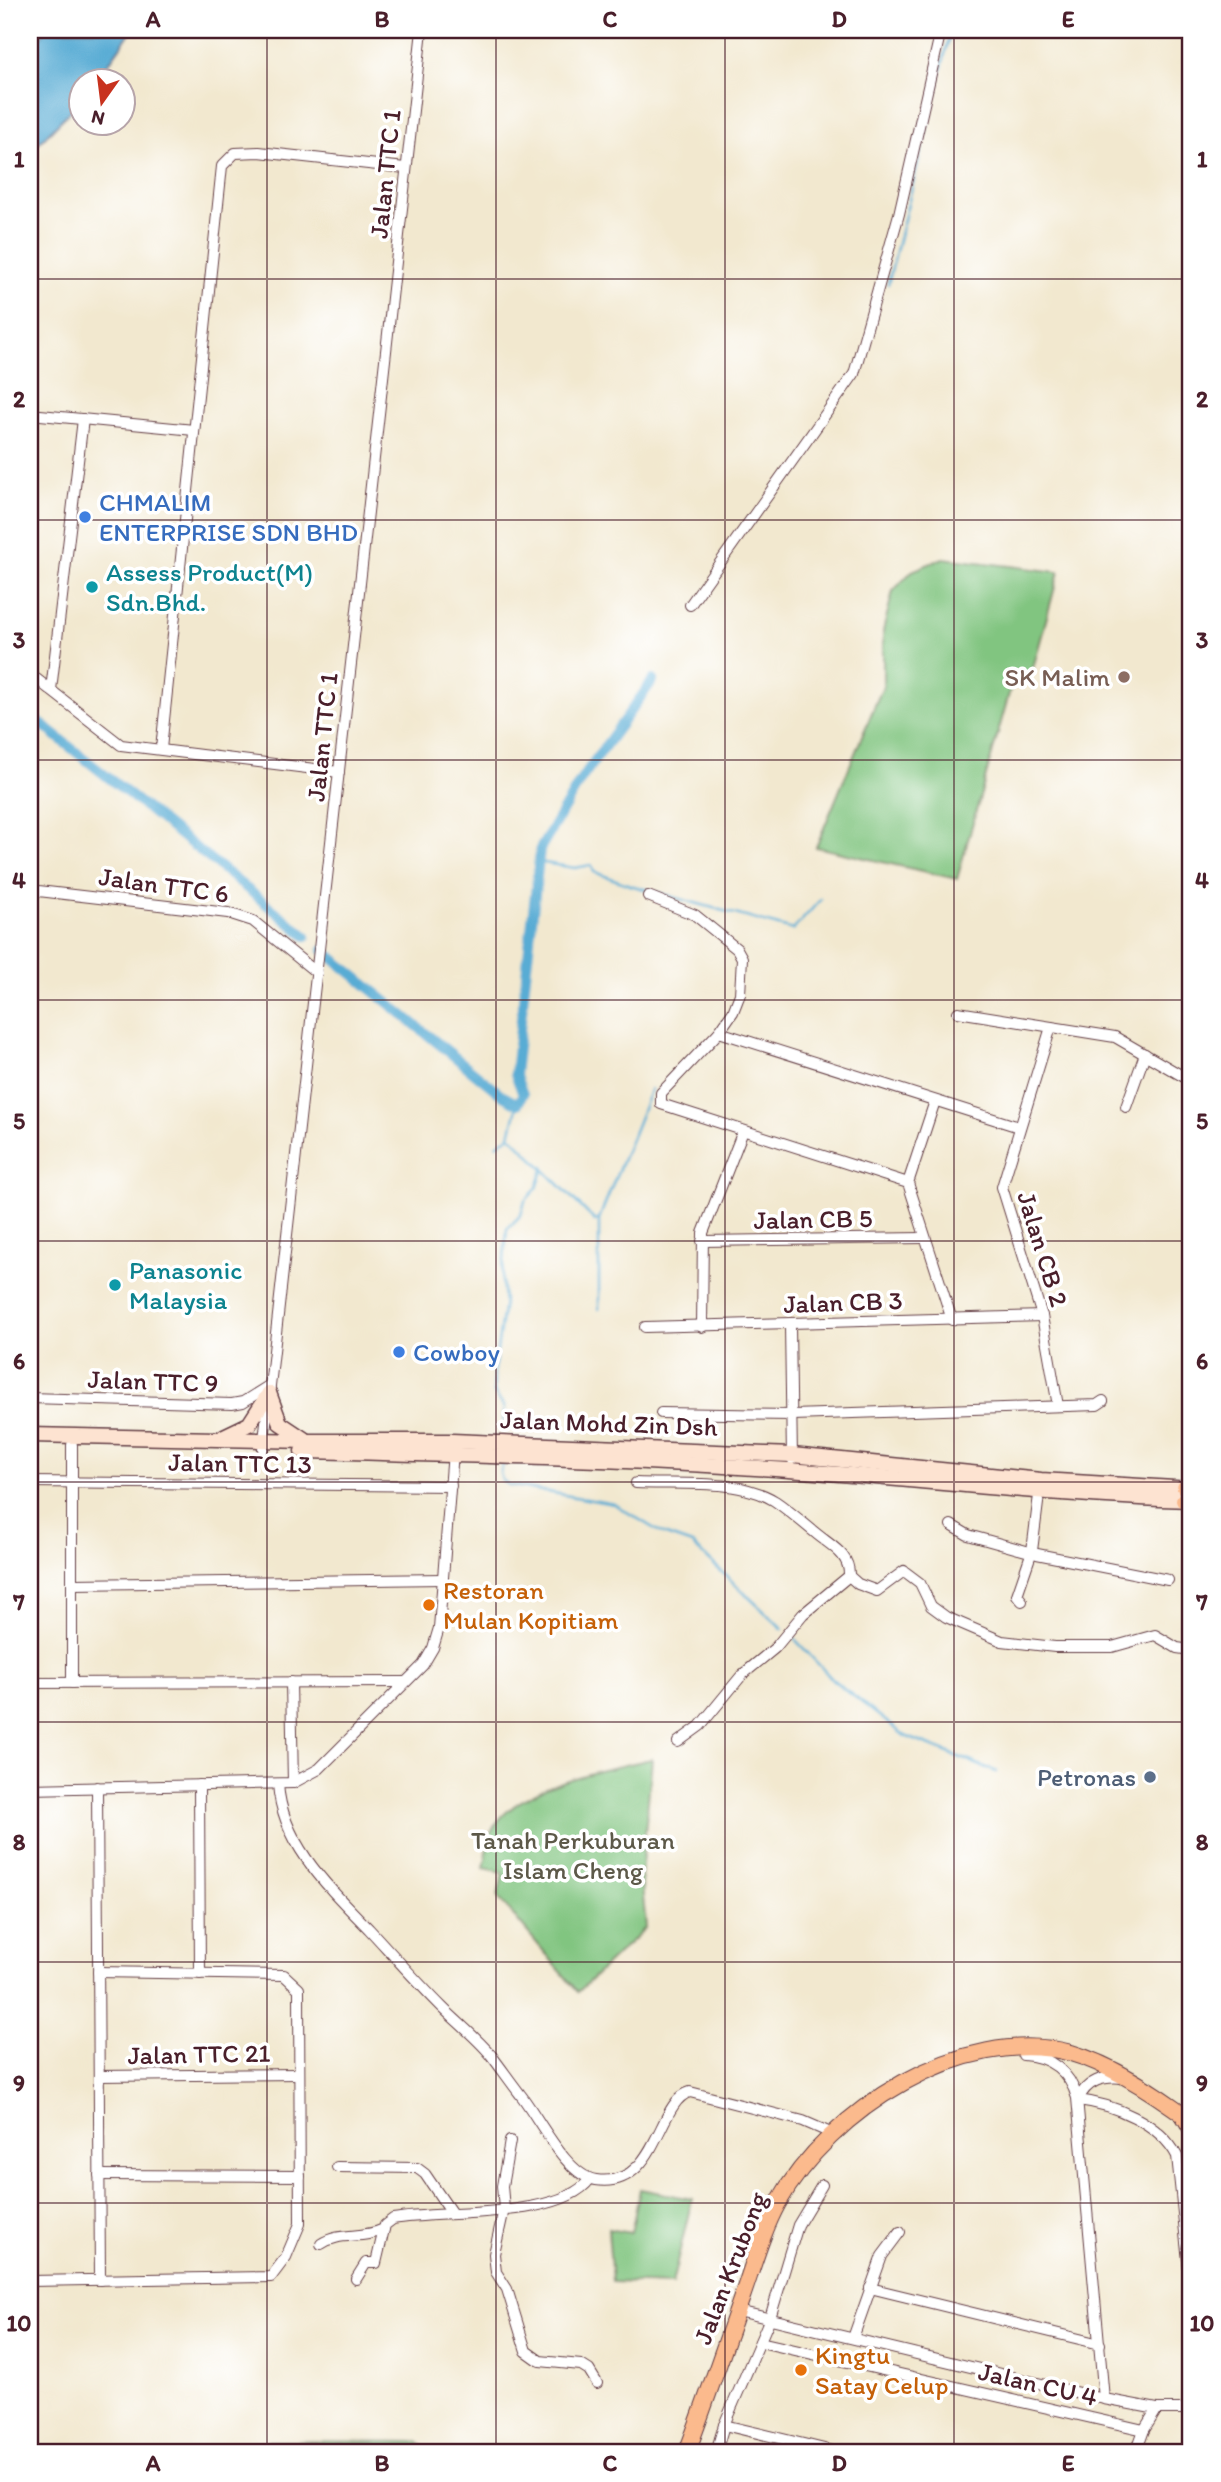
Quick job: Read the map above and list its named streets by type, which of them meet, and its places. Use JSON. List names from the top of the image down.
{
  "streets": {
    "main road": ["Jalan Mohd Zin Dsh", "Jalan Krubong"],
    "street": [
      "Jalan TTC 1",
      "Jalan TTC 6",
      "Jalan CB 5",
      "Jalan CB 2",
      "Jalan CB 3",
      "Jalan TTC 9",
      "Jalan TTC 13",
      "Jalan TTC 21",
      "Jalan CU 4"
    ]
  },
  "crossings": [
    ["Jalan TTC 1", "Jalan TTC 6"],
    ["Jalan TTC 1", "Jalan TTC 9"],
    ["Jalan TTC 1", "Jalan Mohd Zin Dsh"],
    ["Jalan CB 2", "Jalan CB 3"]
  ],
  "parks": ["Tanah Perkuburan Islam Cheng"],
  "places": [
    "CHMALIM ENTERPRISE SDN BHD",
    "Assess Product(M) Sdn.Bhd.",
    "SK Malim",
    "Panasonic Malaysia",
    "Cowboy",
    "Restoran Mulan Kopitiam",
    "Petronas",
    "Kingtu Satay Celup"
  ],
  "north": "bottom",
  "grid": {
    "columns": [
      "A",
      "B",
      "C",
      "D",
      "E"
    ],
    "rows": [
      "1",
      "2",
      "3",
      "4",
      "5",
      "6",
      "7",
      "8",
      "9",
      "10"
    ]
  }
}
